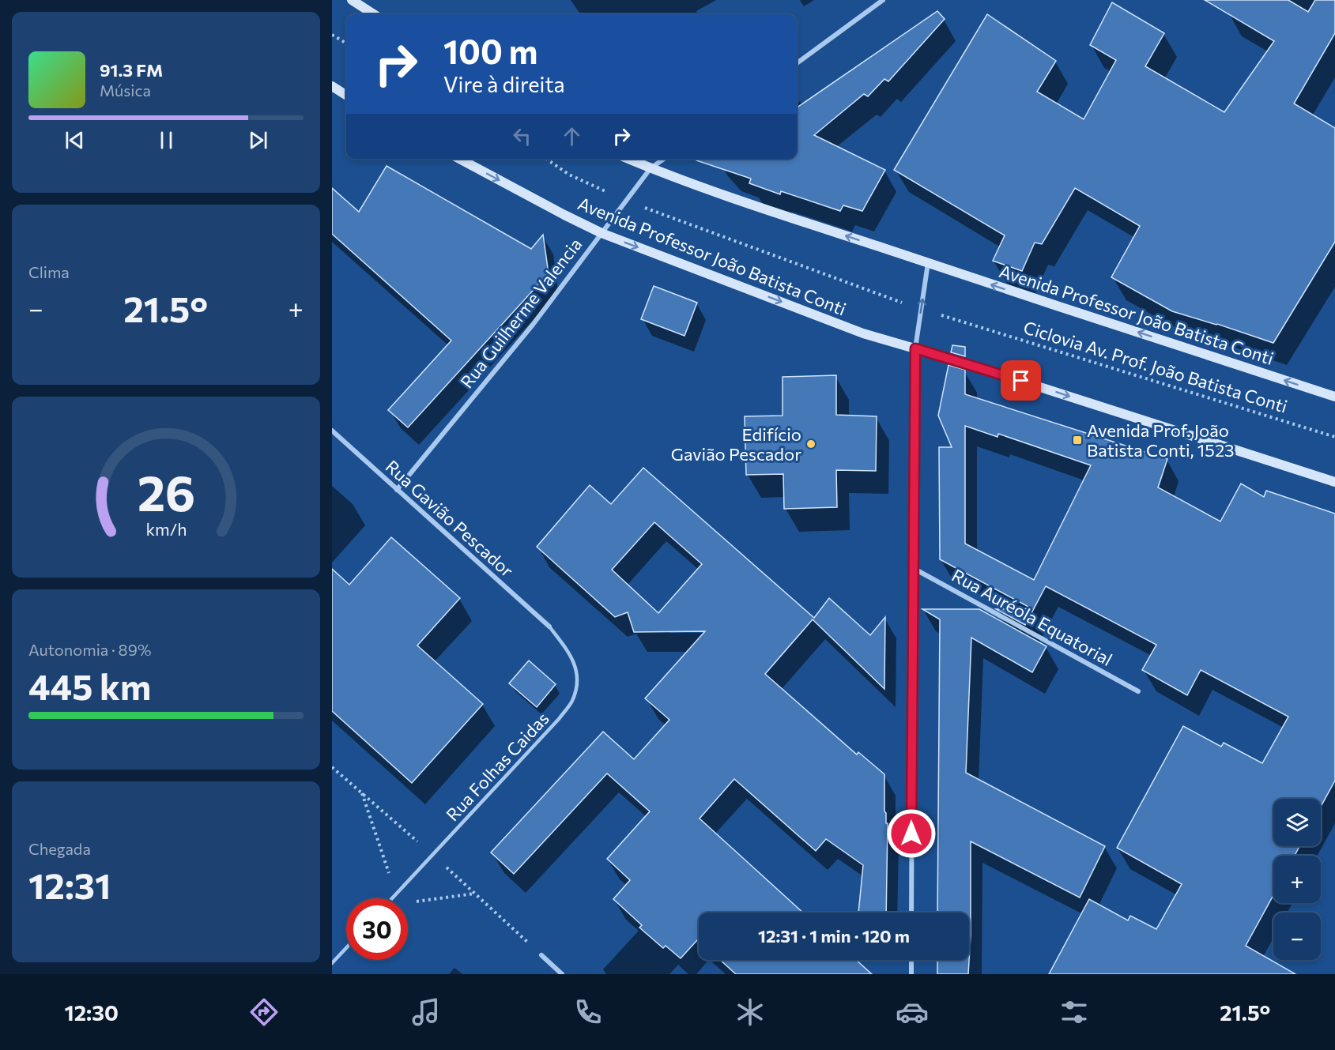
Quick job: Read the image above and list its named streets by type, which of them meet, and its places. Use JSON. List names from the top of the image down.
{
  "streets": {
    "main road": ["Avenida Professor João Batista Conti"],
    "street": ["Rua Guilherme Valencia", "Rua Gavião Pescador", "Rua Auréola Equatorial"],
    "lane": ["Rua Folhas Caidas"],
    "path": ["Ciclovia Av. Prof. João Batista Conti"]
  },
  "crossings": [
    ["Avenida Professor João Batista Conti", "Rua Guilherme Valencia"],
    ["Rua Guilherme Valencia", "Rua Gavião Pescador"],
    ["Rua Gavião Pescador", "Rua Folhas Caidas"]
  ],
  "places": {
    "transit": ["Avenida Prof. João Batista Conti, 1523"],
    "other": ["Edifício Gavião Pescador"]
  },
  "page": {
    "turn": ["100 m", "Vire à direita"],
    "song": ["91.3 FM", "Música"],
    "tile": [
      "Clima",
      ["Autonomia · 89%", "445 km"],
      ["Chegada", "12:31"]
    ],
    "heat": ["−", "21.5°", "+"],
    "map_buttons": ["+", "−"],
    "limit": "30",
    "trip": "12:31 · 1 min · 120 m",
    "tabs": ["12:30", "21.5°"],
    "gauge": ["26", "km/h"]
  }
}
